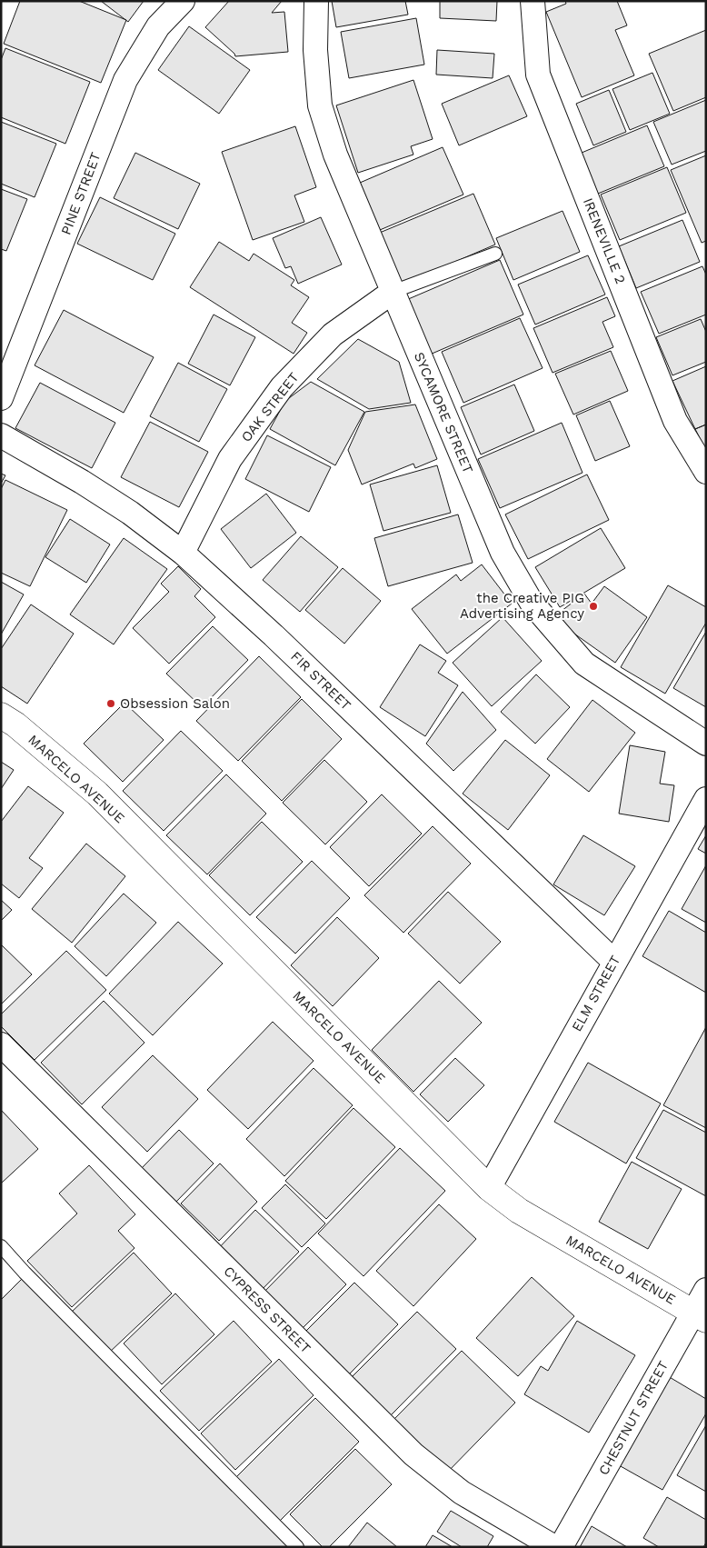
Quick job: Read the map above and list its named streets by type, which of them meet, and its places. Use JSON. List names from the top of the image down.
{
  "streets": {
    "street": [
      "PINE STREET",
      "IRENEVILLE 2",
      "OAK STREET",
      "SYCAMORE STREET",
      "FIR STREET",
      "MARCELO AVENUE",
      "ELM STREET",
      "CYPRESS STREET",
      "CHESTNUT STREET"
    ]
  },
  "crossings": [
    ["OAK STREET", "SYCAMORE STREET"],
    ["OAK STREET", "FIR STREET"],
    ["FIR STREET", "ELM STREET"],
    ["MARCELO AVENUE", "ELM STREET"],
    ["MARCELO AVENUE", "CHESTNUT STREET"]
  ],
  "places": ["the Creative PIG Advertising Agency", "Obsession Salon"]
}
